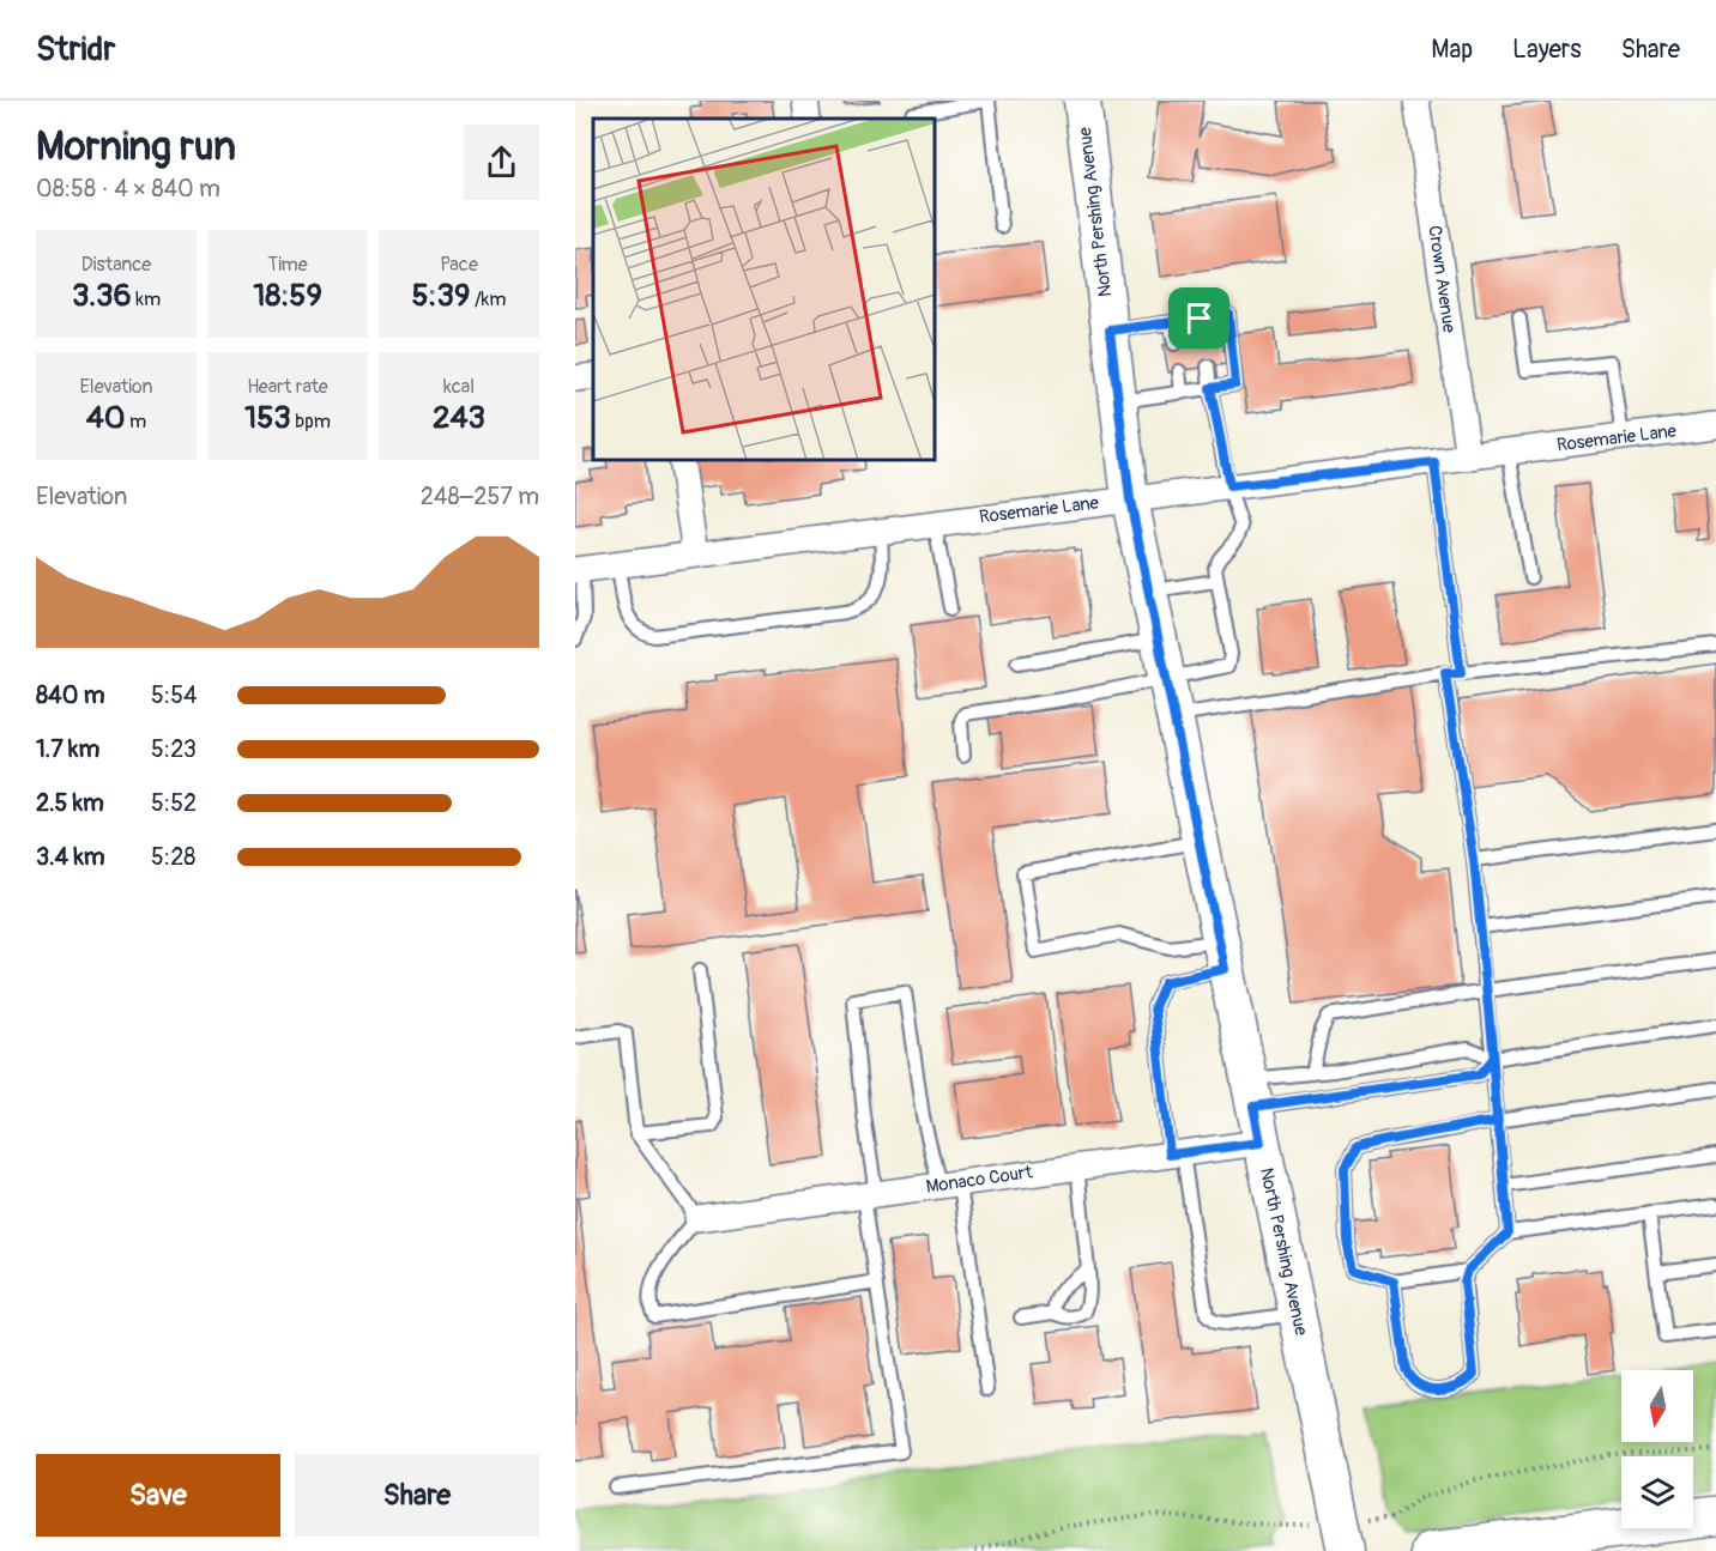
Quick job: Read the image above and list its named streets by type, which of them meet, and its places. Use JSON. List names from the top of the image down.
{
  "streets": {
    "main road": ["North Pershing Avenue"],
    "street": ["Crown Avenue", "Rosemarie Lane", "Monaco Court"]
  },
  "crossings": [
    ["North Pershing Avenue", "Rosemarie Lane"],
    ["North Pershing Avenue", "Monaco Court"],
    ["Crown Avenue", "Rosemarie Lane"]
  ],
  "north": "bottom",
  "page": {
    "header": "Stridr",
    "nav": ["Map", "Layers", "Share"],
    "heading": ["Morning run", "08:58 · 4 × 840 m"],
    "stats": [
      ["Distance", "3.36 km"],
      ["Time", "18:59"],
      ["Pace", "5:39 /km"],
      ["Elevation", "40 m"],
      ["Heart rate", "153 bpm"],
      ["kcal", "243"]
    ],
    "chart": ["Elevation", "248–257 m"],
    "list": [
      {
        "name": "840 m",
        "note": "5:54"
      },
      {
        "name": "1.7 km",
        "note": "5:23"
      },
      {
        "name": "2.5 km",
        "note": "5:52"
      },
      {
        "name": "3.4 km",
        "note": "5:28"
      }
    ],
    "buttons": ["Save", "Share"]
  }
}
